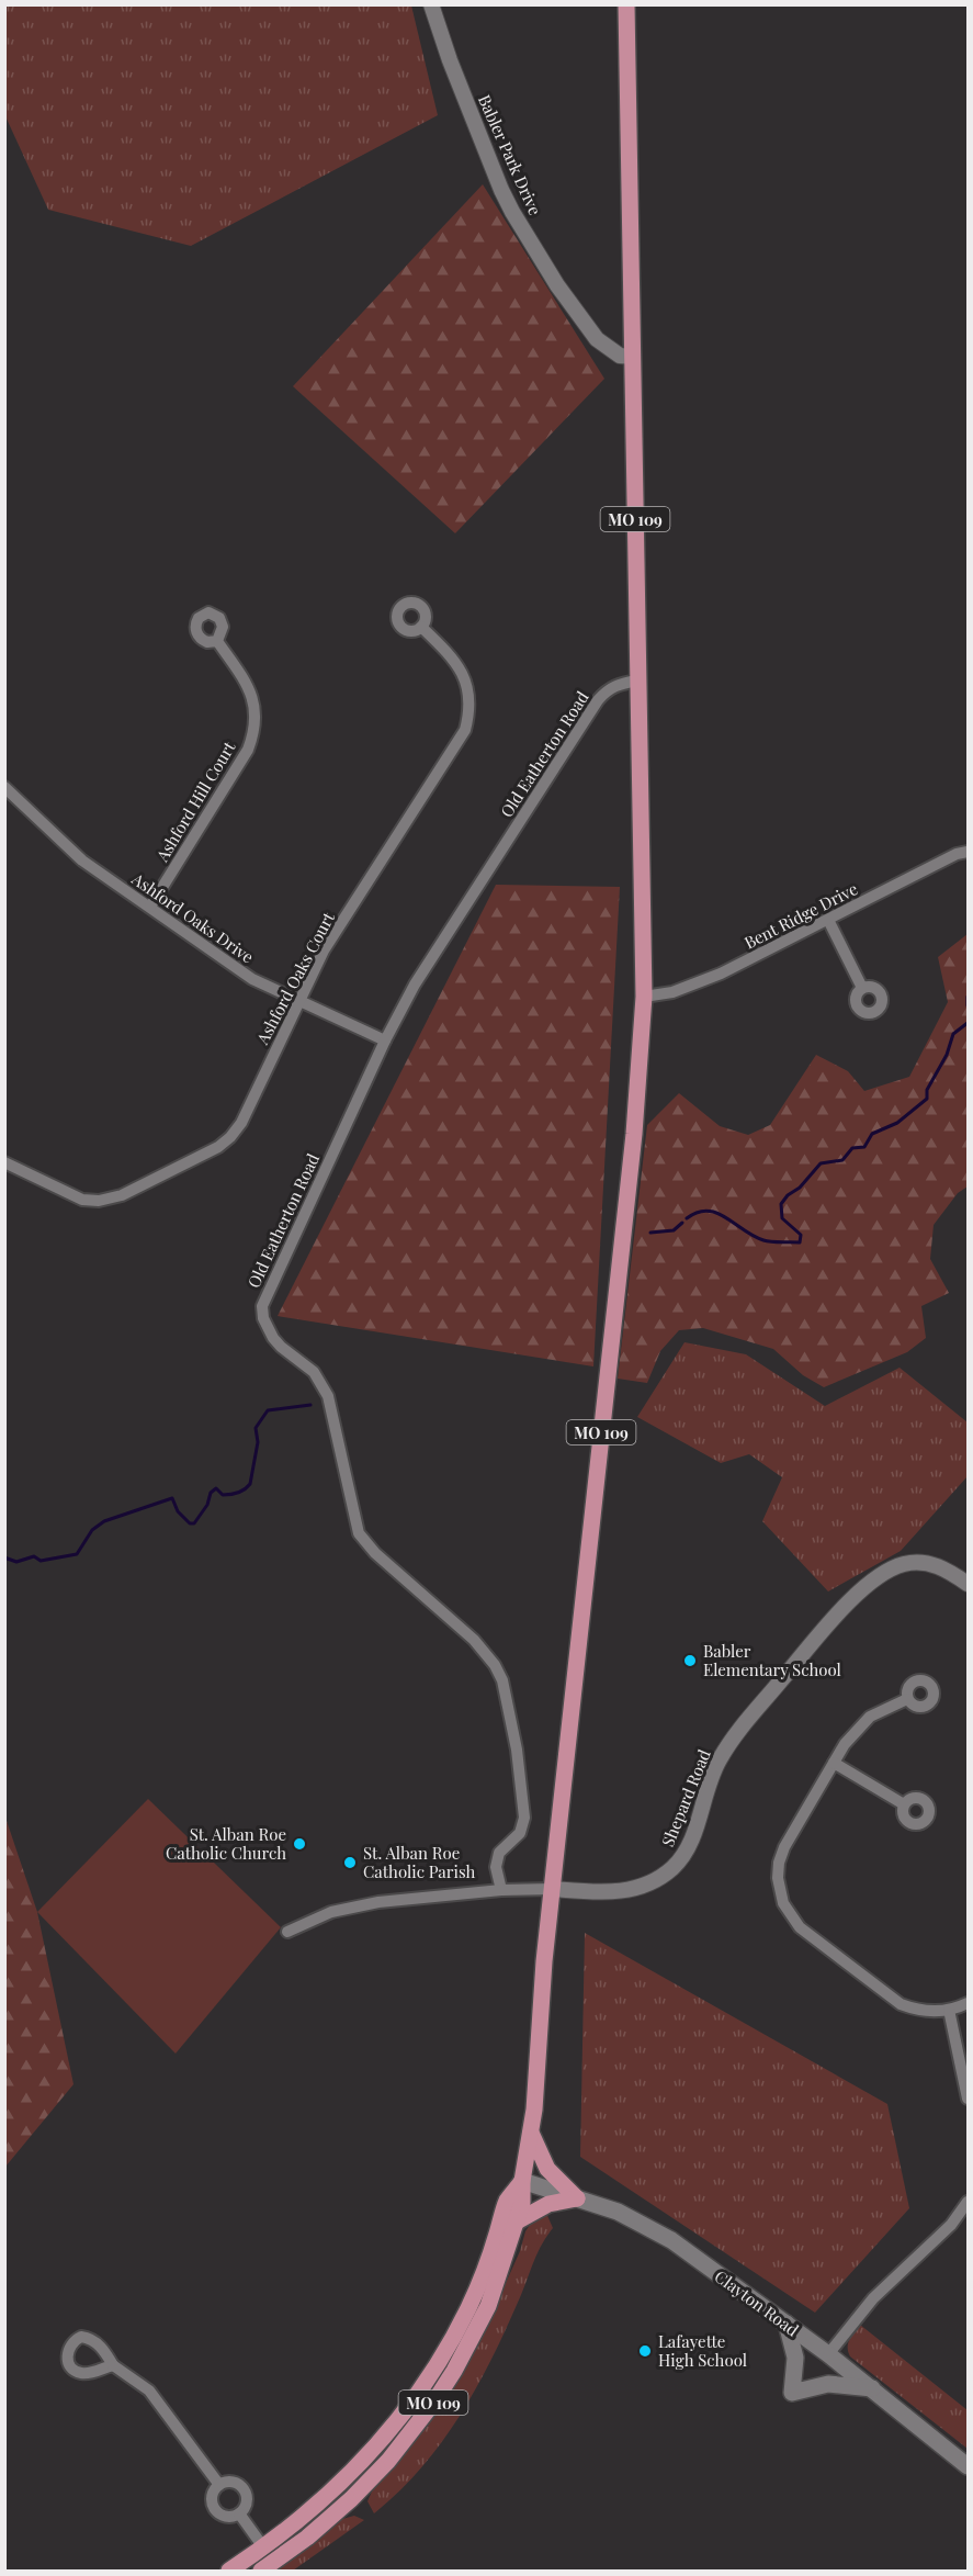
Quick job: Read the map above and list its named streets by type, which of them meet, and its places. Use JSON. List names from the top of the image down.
{
  "streets": {
    "main road": ["MO 109", "Clayton Road"],
    "street": [
      "Babler Park Drive",
      "Old Eatherton Road",
      "Ashford Hill Court",
      "Bent Ridge Drive",
      "Ashford Oaks Drive",
      "Ashford Oaks Court",
      "Shepard Road"
    ]
  },
  "crossings": [
    ["Babler Park Drive", "MO 109"],
    ["MO 109", "Old Eatherton Road"],
    ["MO 109", "Bent Ridge Drive"],
    ["MO 109", "Shepard Road"],
    ["MO 109", "Clayton Road"],
    ["Old Eatherton Road", "Ashford Oaks Drive"],
    ["Old Eatherton Road", "Shepard Road"],
    ["Ashford Hill Court", "Ashford Oaks Drive"],
    ["Ashford Oaks Drive", "Ashford Oaks Court"]
  ],
  "places": [
    "Babler Elementary School",
    "St. Alban Roe Catholic Church",
    "St. Alban Roe Catholic Parish",
    "Lafayette High School"
  ]
}
